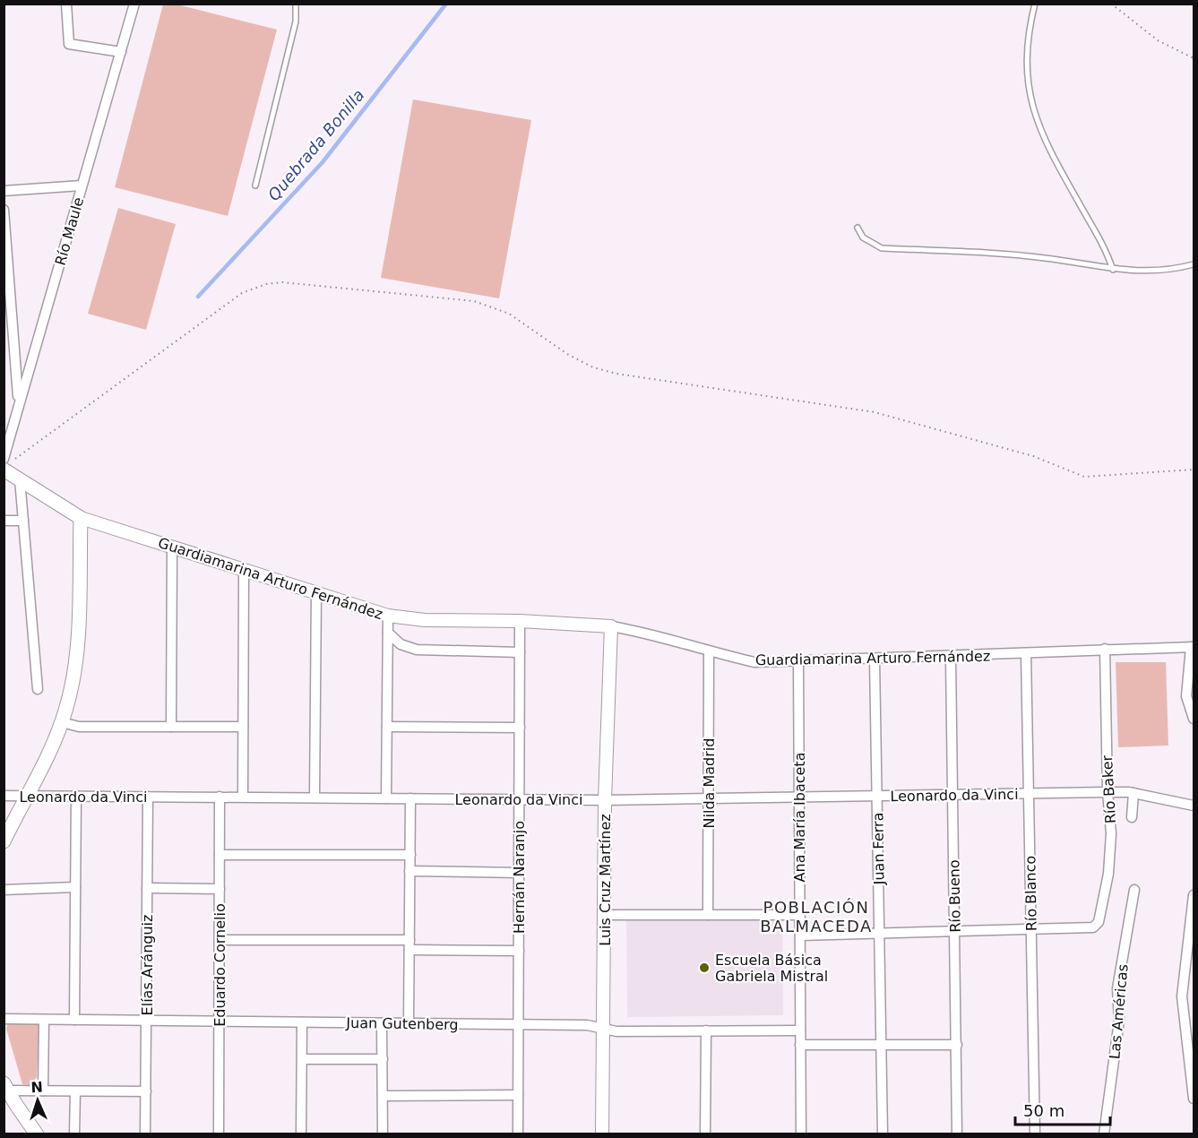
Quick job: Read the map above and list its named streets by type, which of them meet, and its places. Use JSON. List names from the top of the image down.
{
  "streets": {
    "main road": ["Guardiamarina Arturo Fernández"],
    "street": [
      "Río Maule",
      "Nilda Madrid",
      "Río Baker",
      "Leonardo da Vinci",
      "Ana María Ibaceta",
      "Juan Ferra",
      "Hernán Naranjo",
      "Luis Cruz Martínez",
      "Río Blanco",
      "Río Bueno",
      "Elías Aránguiz",
      "Eduardo Cornelio",
      "Las Américas",
      "Juan Gutenberg"
    ]
  },
  "crossings": [
    ["Río Maule", "Guardiamarina Arturo Fernández"],
    ["Guardiamarina Arturo Fernández", "Nilda Madrid"],
    ["Guardiamarina Arturo Fernández", "Río Baker"],
    ["Guardiamarina Arturo Fernández", "Ana María Ibaceta"],
    ["Guardiamarina Arturo Fernández", "Juan Ferra"],
    ["Guardiamarina Arturo Fernández", "Hernán Naranjo"],
    ["Guardiamarina Arturo Fernández", "Luis Cruz Martínez"],
    ["Guardiamarina Arturo Fernández", "Río Blanco"],
    ["Guardiamarina Arturo Fernández", "Río Bueno"],
    ["Nilda Madrid", "Leonardo da Vinci"],
    ["Río Baker", "Leonardo da Vinci"],
    ["Río Baker", "Río Blanco"],
    ["Leonardo da Vinci", "Ana María Ibaceta"],
    ["Leonardo da Vinci", "Juan Ferra"],
    ["Leonardo da Vinci", "Hernán Naranjo"],
    ["Leonardo da Vinci", "Luis Cruz Martínez"],
    ["Leonardo da Vinci", "Río Blanco"],
    ["Leonardo da Vinci", "Río Bueno"],
    ["Leonardo da Vinci", "Elías Aránguiz"],
    ["Leonardo da Vinci", "Eduardo Cornelio"],
    ["Ana María Ibaceta", "Juan Gutenberg"],
    ["Hernán Naranjo", "Juan Gutenberg"],
    ["Luis Cruz Martínez", "Juan Gutenberg"],
    ["Elías Aránguiz", "Juan Gutenberg"],
    ["Eduardo Cornelio", "Juan Gutenberg"]
  ],
  "districts": ["POBLACIÓN BALMACEDA"],
  "water": ["Quebrada Bonilla"],
  "places": ["Escuela Básica Gabriela Mistral"],
  "scale_bar": "50 m",
  "north": "top"
}
